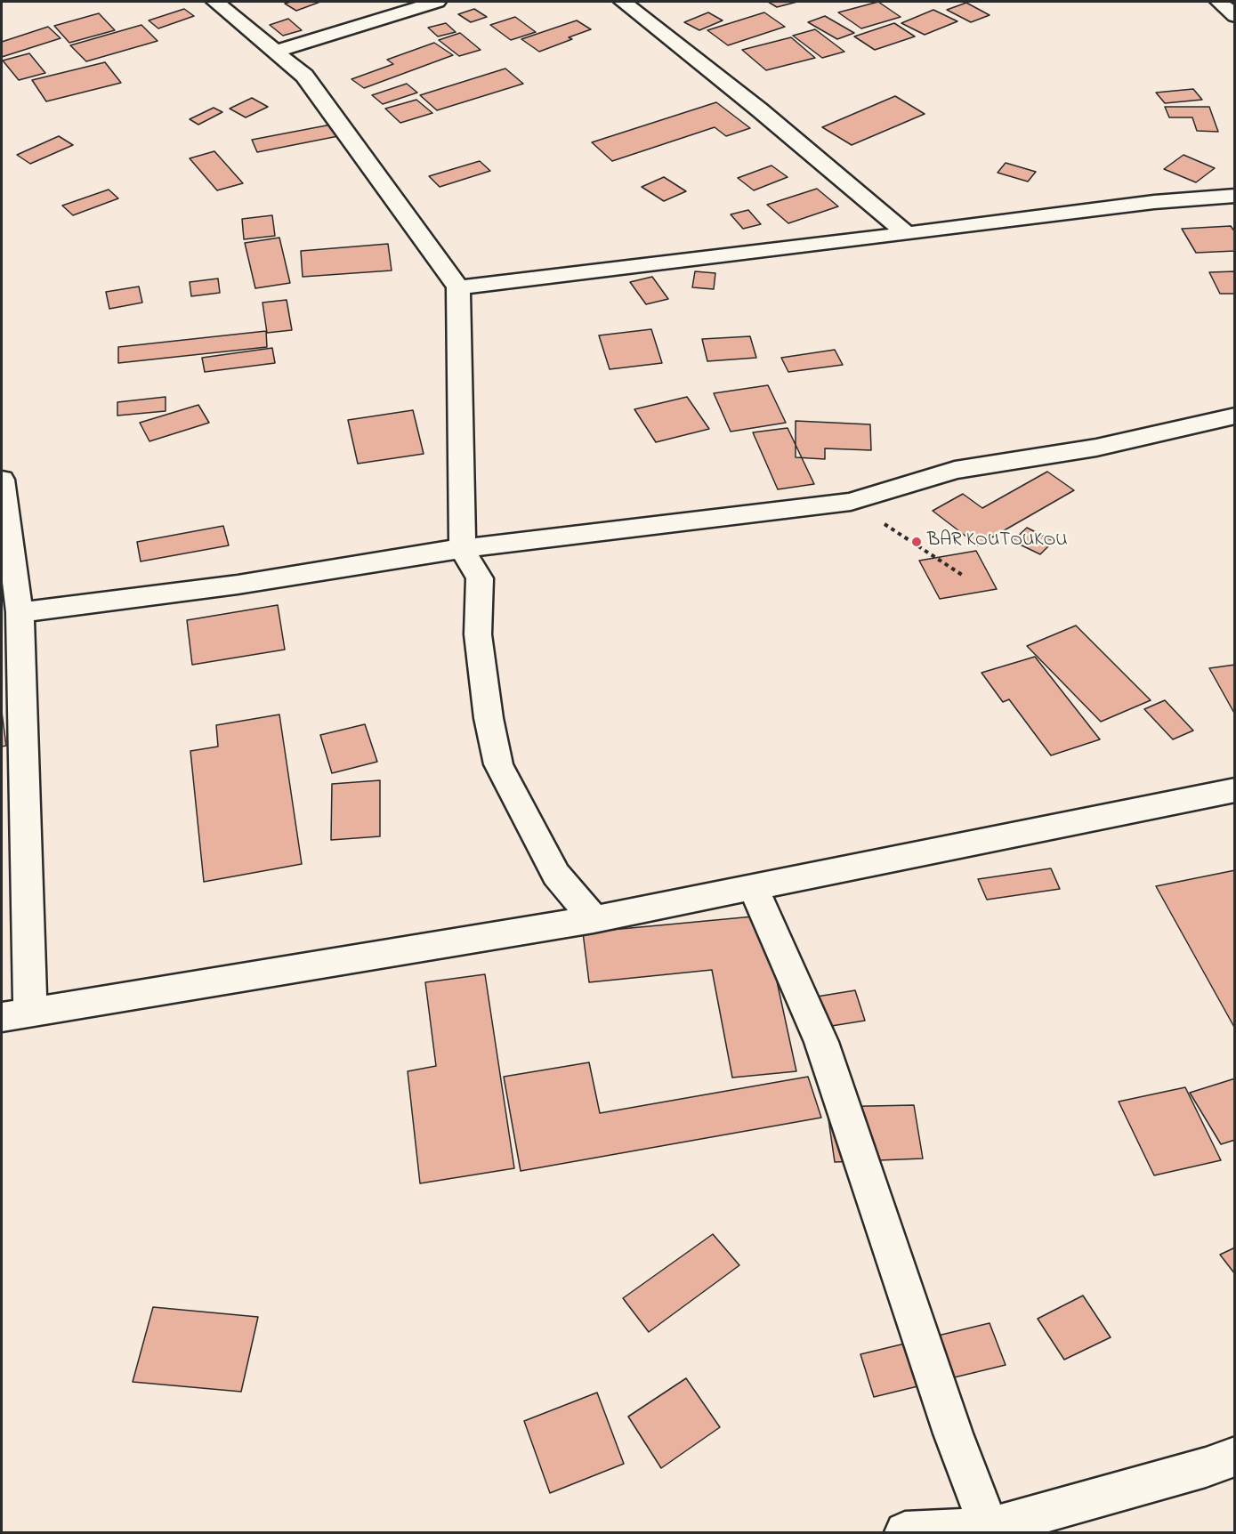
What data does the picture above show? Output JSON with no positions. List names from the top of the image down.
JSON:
{
  "places": ["BAR KOUTOUKOU"]
}
